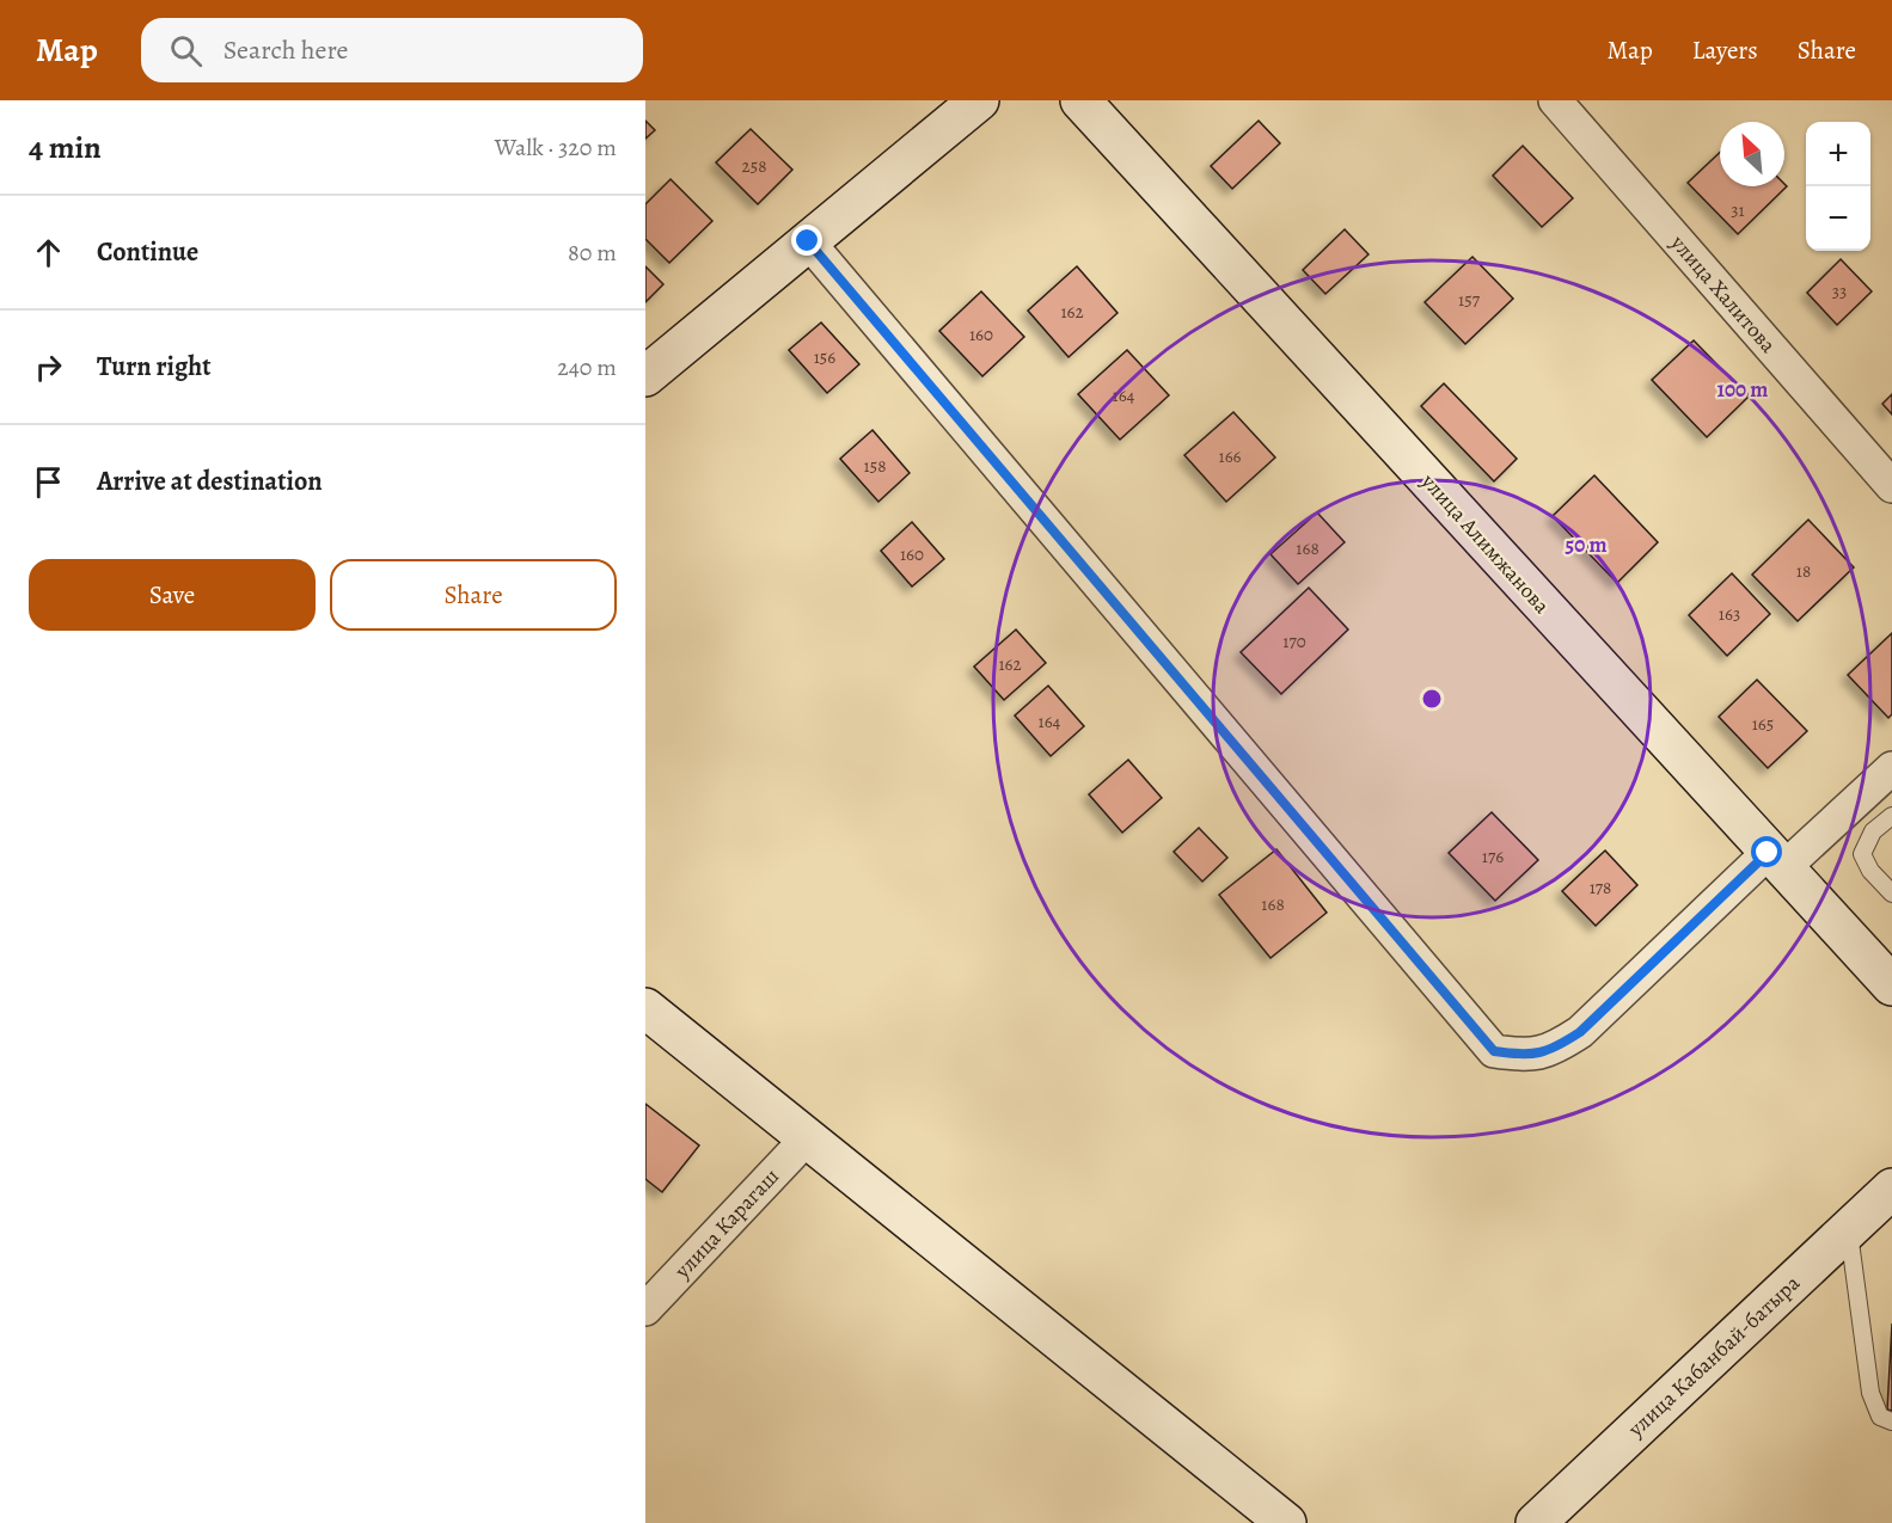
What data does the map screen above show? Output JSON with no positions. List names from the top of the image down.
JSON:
{
  "streets": {
    "street": [
      "улица Халитова",
      "улица Алимжанова",
      "улица Карагаш",
      "улица Кабанбай-батыра"
    ]
  },
  "house_numbers": [
    "258",
    "31",
    "33",
    "157",
    "162",
    "160",
    "156",
    "164",
    "166",
    "158",
    "168",
    "160",
    "18",
    "163",
    "170",
    "162",
    "164",
    "165",
    "176",
    "178",
    "168"
  ],
  "north": "top left",
  "page": {
    "header": "Map",
    "search": "Search here",
    "nav": ["Map", "Layers", "Share"],
    "heading": ["4 min", "Walk · 320 m"],
    "map_buttons": ["+", "−"],
    "list": [
      ["Continue", "80 m"],
      ["Turn right", "240 m"],
      "Arrive at destination"
    ],
    "buttons": ["Save", "Share"]
  },
  "rings": ["100 m", "50 m"]
}
